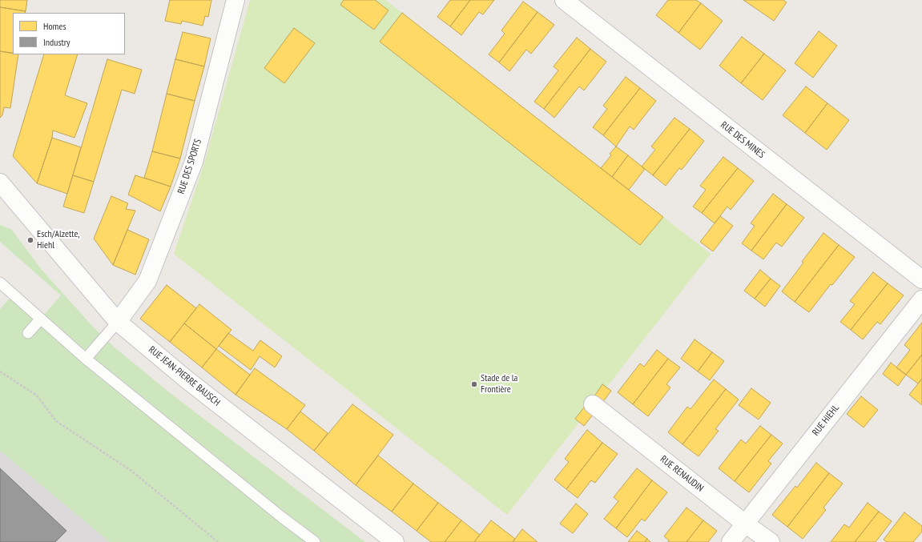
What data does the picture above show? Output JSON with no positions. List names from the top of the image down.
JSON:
{
  "streets": {
    "street": [
      "RUE DES MINES",
      "RUE DES SPORTS",
      "RUE JEAN-PIERRE BAUSCH",
      "RUE HIEHL",
      "RUE RENAUDIN"
    ]
  },
  "crossings": [
    ["RUE DES SPORTS", "RUE JEAN-PIERRE BAUSCH"],
    ["RUE HIEHL", "RUE RENAUDIN"]
  ],
  "places": ["Esch/Alzette, Hiehl", "Stade de la Frontière"],
  "legend": ["Homes", "Industry"]
}
